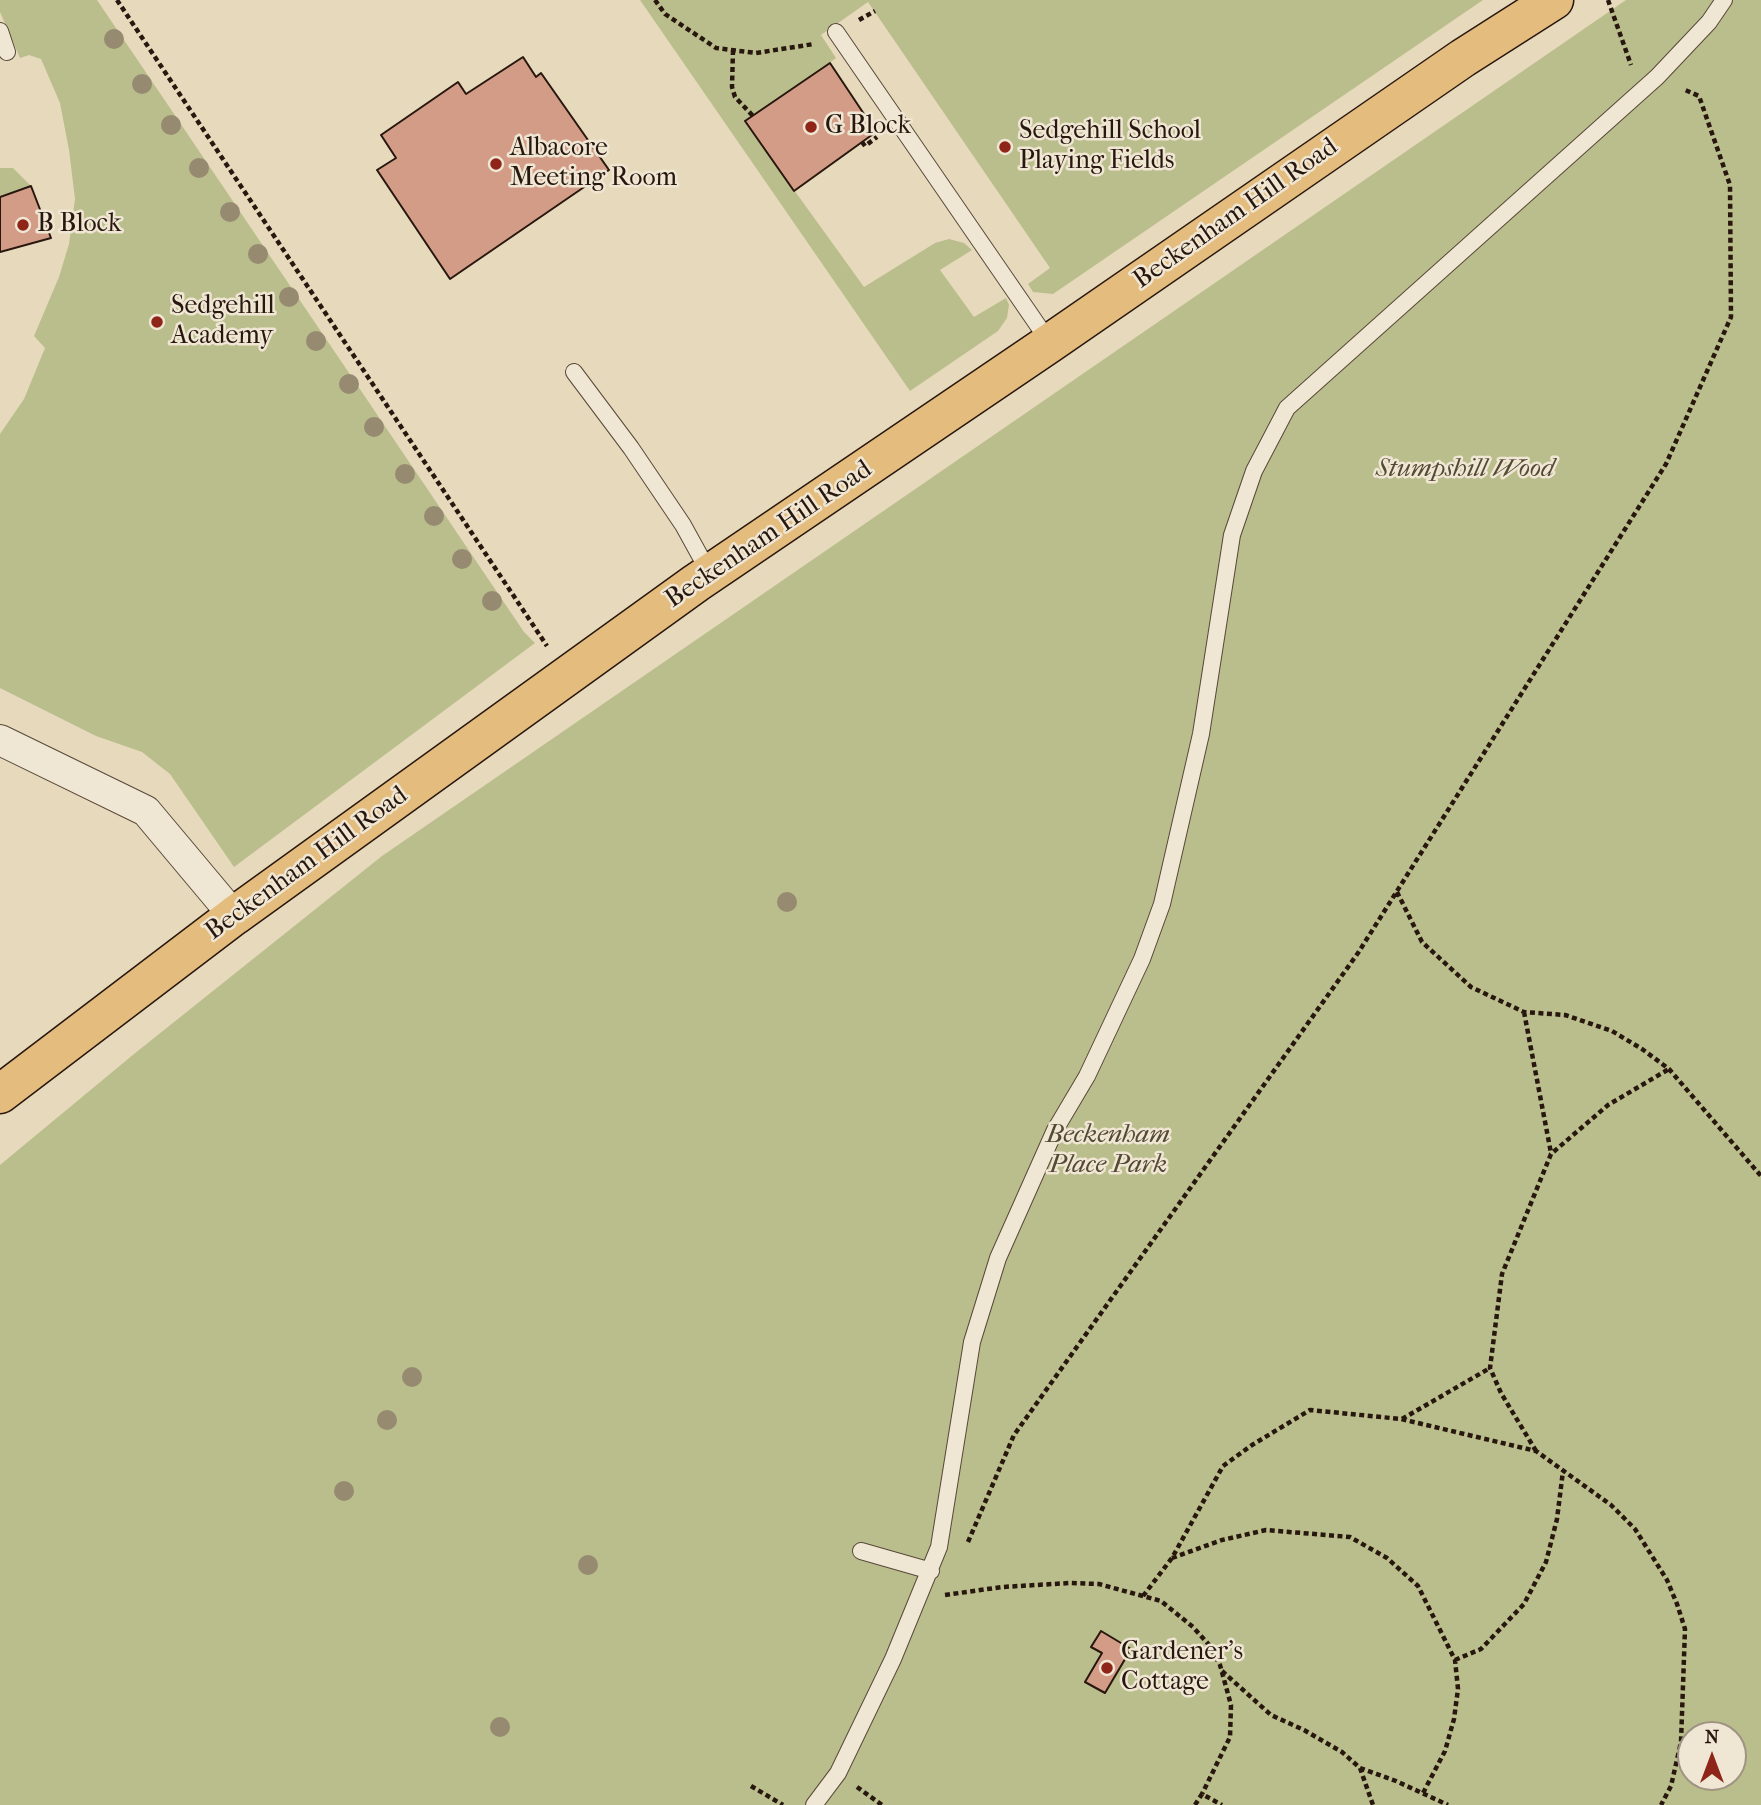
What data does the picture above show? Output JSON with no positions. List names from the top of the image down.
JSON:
{
  "streets": {
    "main road": ["Beckenham Hill Road"]
  },
  "parks": ["Stumpshill Wood", "Beckenham Place Park"],
  "places": [
    "G Block",
    "Sedgehill School Playing Fields",
    "Albacore Meeting Room",
    "B Block",
    "Sedgehill Academy",
    "Gardener's Cottage"
  ],
  "north": "top"
}
